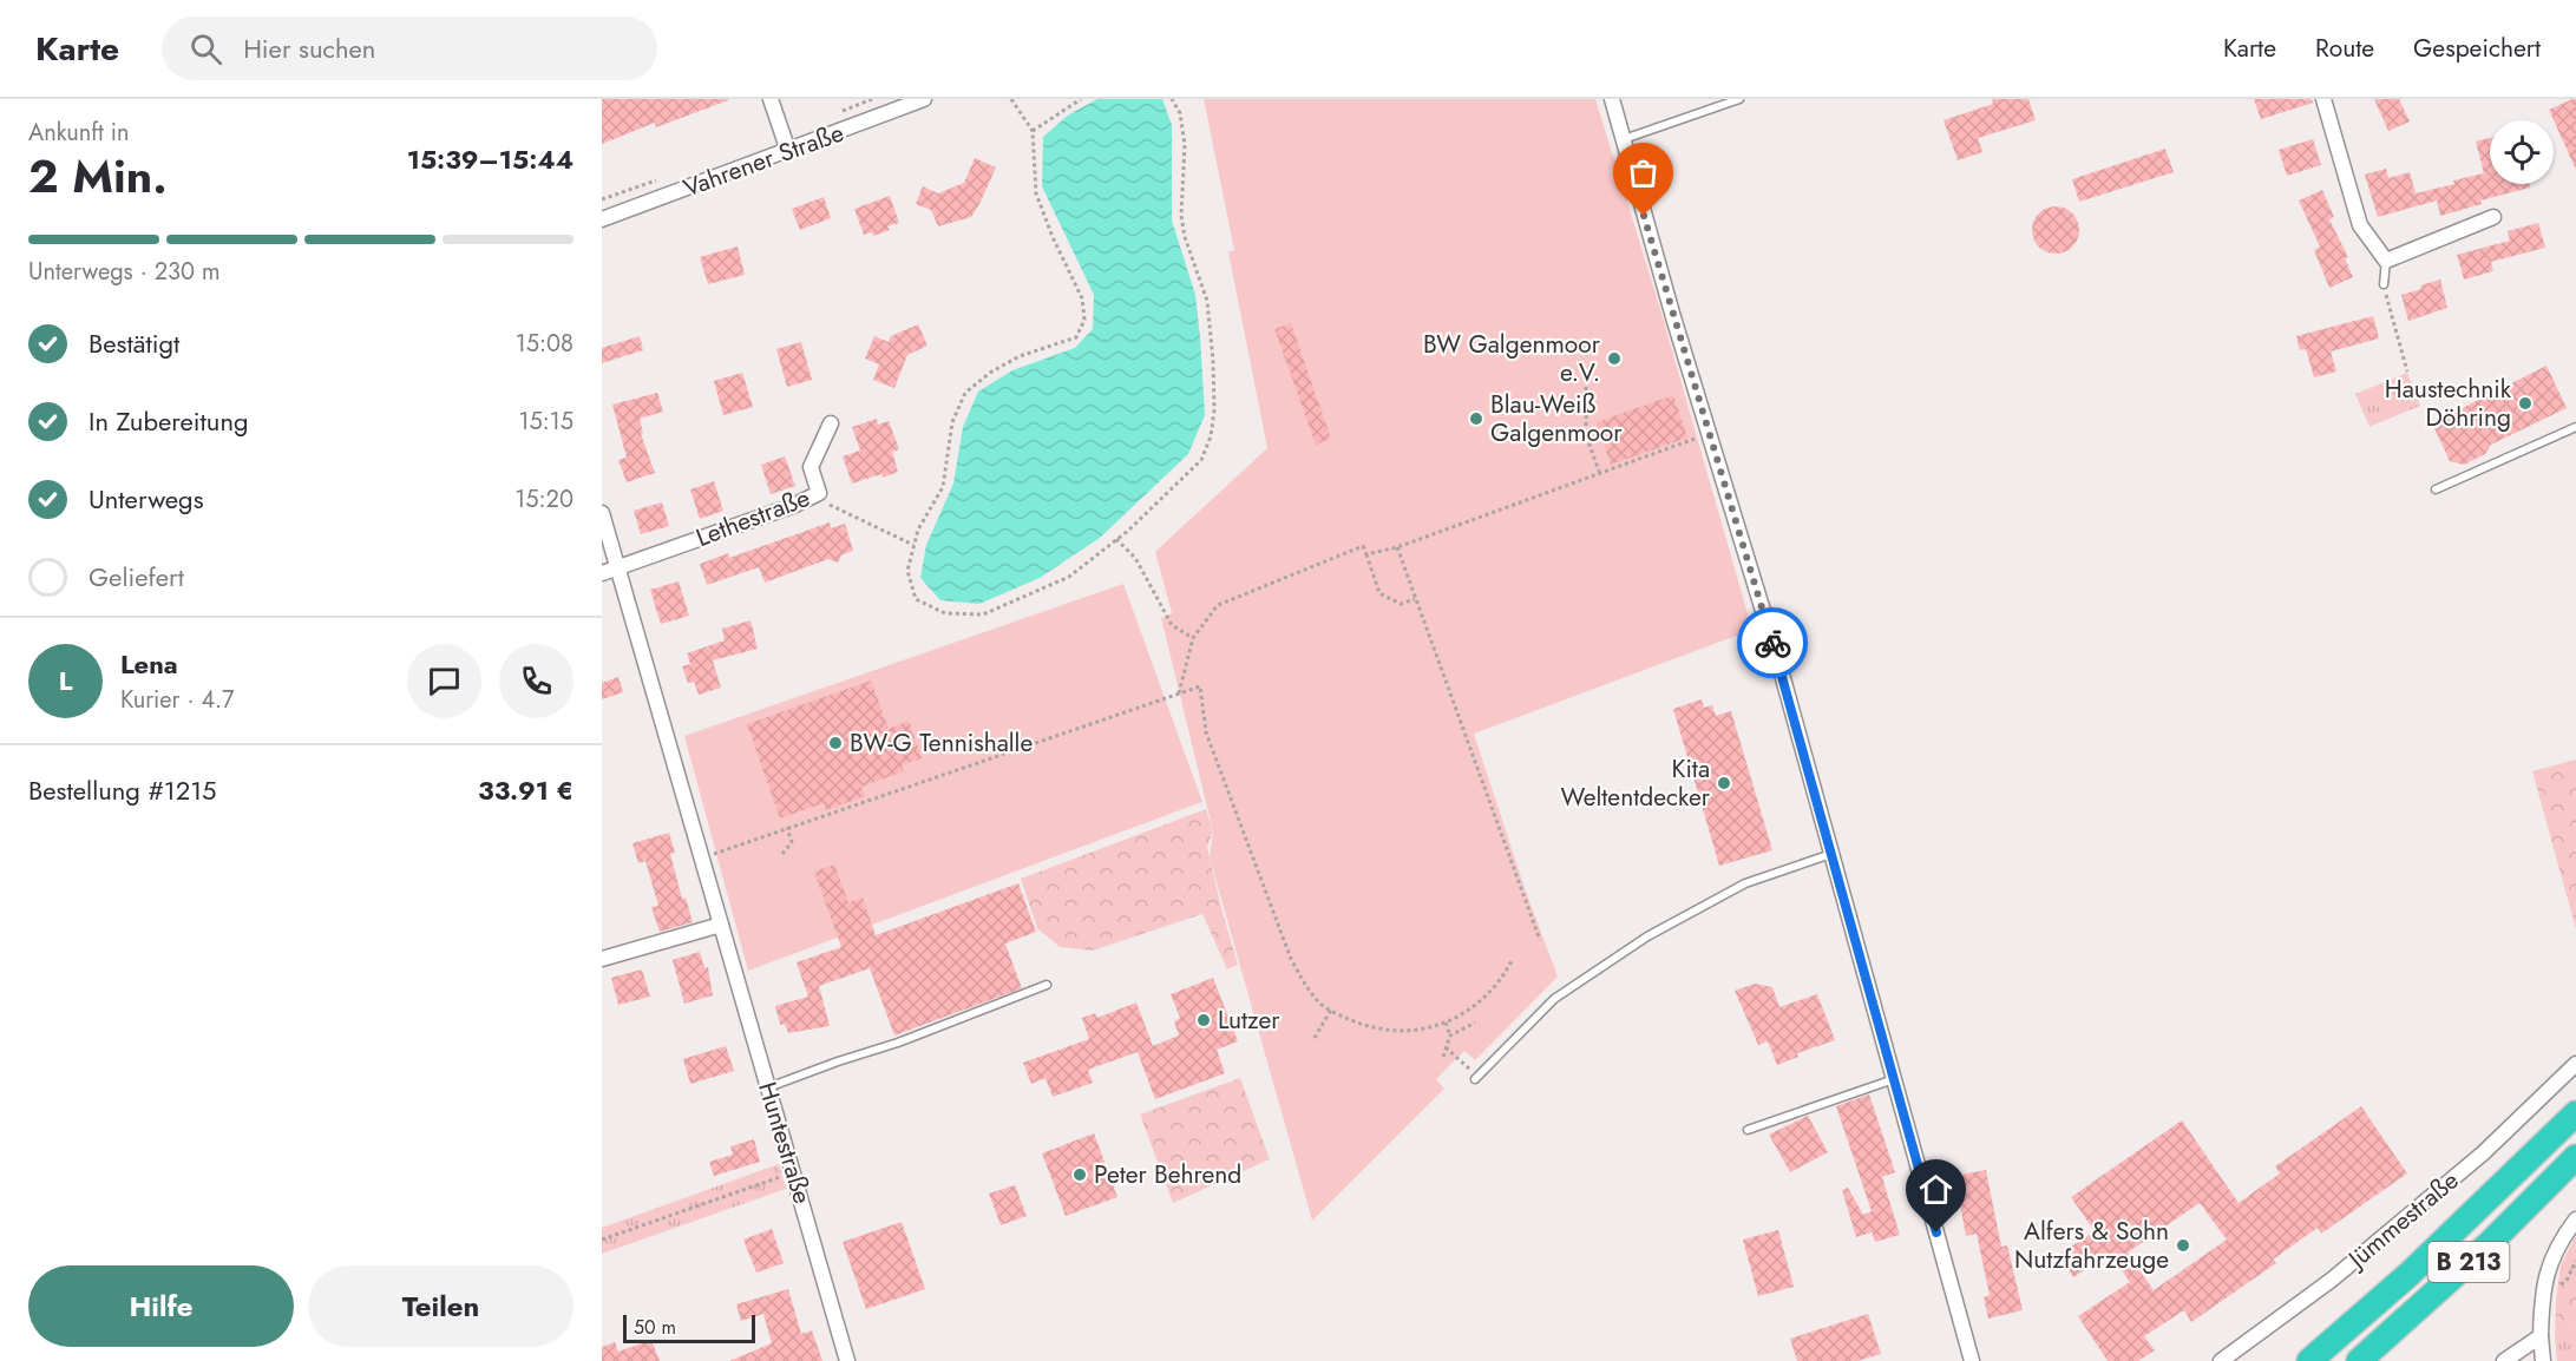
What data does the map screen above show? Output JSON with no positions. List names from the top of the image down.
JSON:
{
  "streets": {
    "highway": ["B 213"],
    "street": [
      "Vahrener Straße",
      "Lethestraße",
      "Huntestraße",
      "Jümmestraße"
    ]
  },
  "crossings": [
    ["Lethestraße", "Huntestraße"]
  ],
  "places": [
    "BW Galgenmoor e.V.",
    "Haustechnik Döhring",
    "Blau-Weiß Galgenmoor",
    "BW-G Tennishalle",
    "Kita Weltentdecker",
    "Lutzer",
    "Peter Behrend",
    "Alfers & Sohn Nutzfahrzeuge"
  ],
  "scale_bar": "50 m",
  "page": {
    "header": "Karte",
    "search": "Hier suchen",
    "nav": ["Karte", "Route", "Gespeichert"],
    "heading": ["2 Min.", "Ankunft in", "15:39–15:44"],
    "panel": [
      "Lena",
      "Kurier · 4.7",
      "Bestellung #1215",
      "33.91 €"
    ],
    "bar": "Unterwegs · 230 m",
    "list": [
      ["Bestätigt", "15:08"],
      ["In Zubereitung", "15:15"],
      ["Unterwegs", "15:20"],
      "Geliefert"
    ],
    "round": "L",
    "buttons": ["Hilfe", "Teilen"],
    "scale": "50 m"
  }
}
